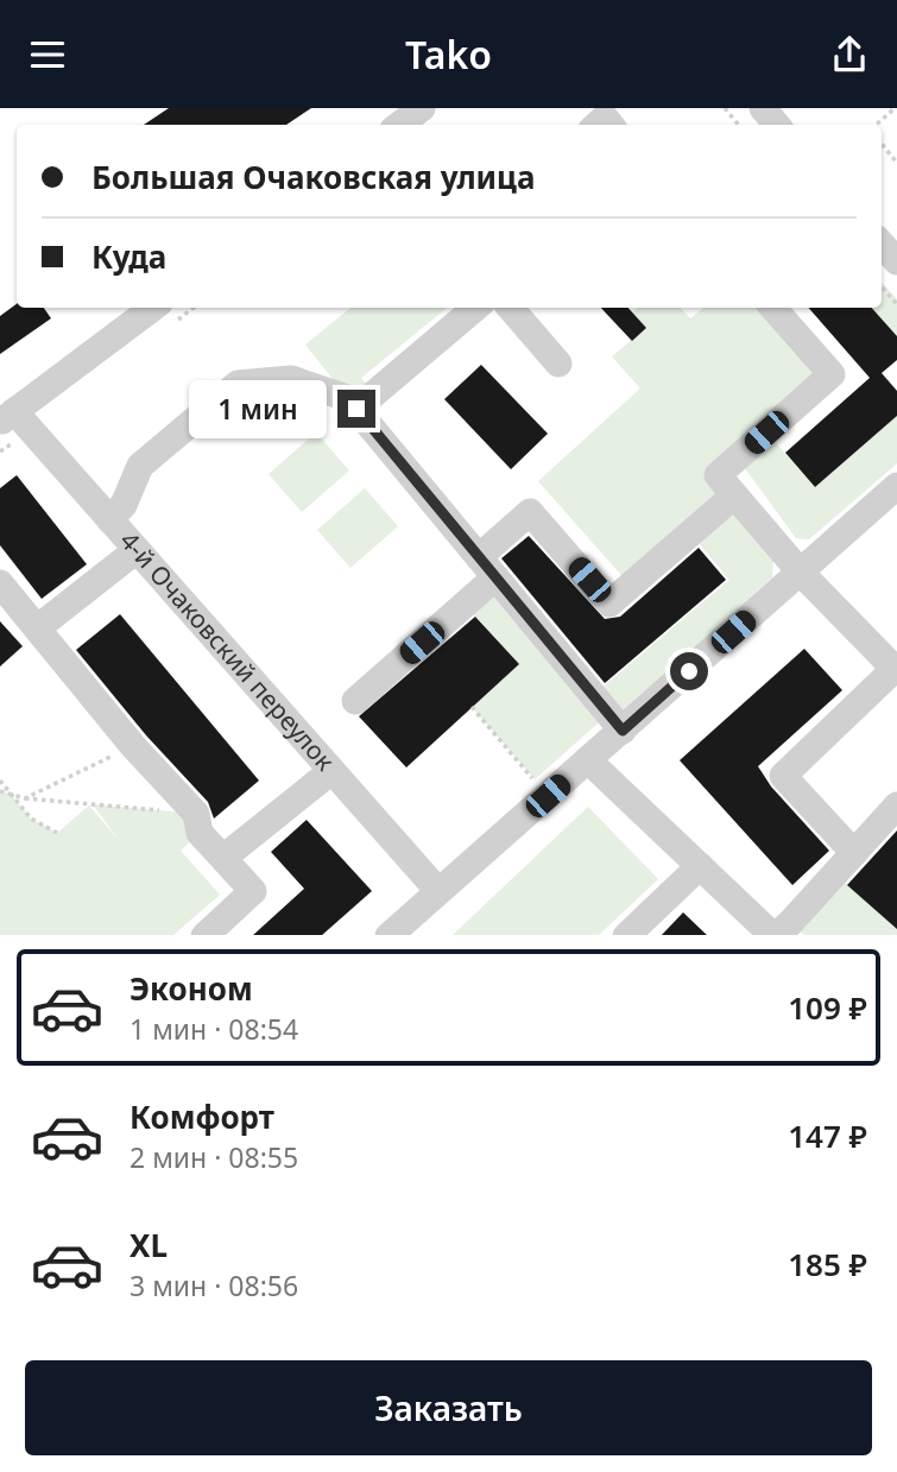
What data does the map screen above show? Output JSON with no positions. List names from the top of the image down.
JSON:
{
  "streets": {
    "street": ["4-й Очаковский переулок"]
  },
  "page": {
    "header": "Tako",
    "banner": ["Большая Очаковская улица", "Куда"],
    "bubble": "1 мин",
    "list": [
      {
        "name": "Эконом",
        "note": "1 мин · 08:54",
        "value": "109 ₽"
      },
      {
        "name": "Комфорт",
        "note": "2 мин · 08:55",
        "value": "147 ₽"
      },
      {
        "name": "XL",
        "note": "3 мин · 08:56",
        "value": "185 ₽"
      }
    ],
    "buttons": "Заказать"
  }
}
